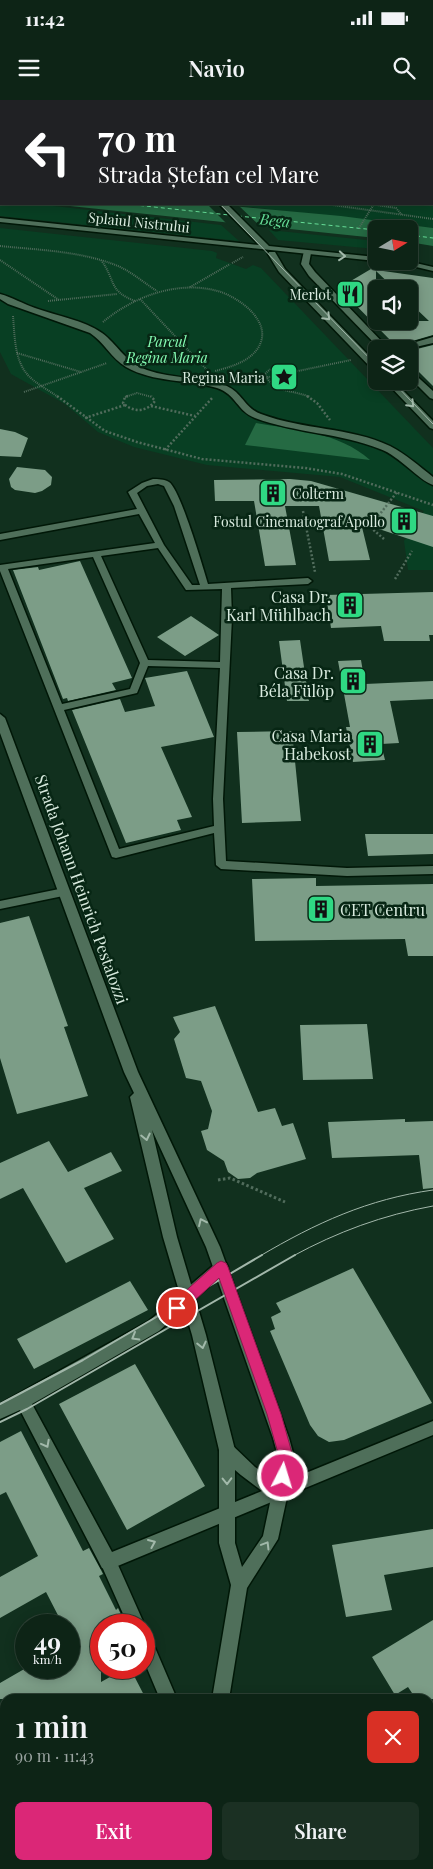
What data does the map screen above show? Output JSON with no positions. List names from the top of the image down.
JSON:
{
  "streets": {
    "street": ["Splaiul Nistrului", "Strada Johann Heinrich Pestalozzi"]
  },
  "water": ["Bega"],
  "parks": ["Parcul Regina Maria"],
  "places": {
    "restaurant": ["Merlot"],
    "place": ["Regina Maria"],
    "building": [
      "Colterm",
      "Fostul Cinematograf Apollo",
      "Casa Dr. Karl Mühlbach",
      "Casa Dr. Béla Fülöp",
      "Casa Maria Habekost",
      "CET Centru"
    ]
  },
  "north": "right",
  "page": {
    "status": "11:42",
    "header": "Navio",
    "turn": ["70 m", "Strada Ștefan cel Mare"],
    "speed": "49 km/h",
    "limit": "50",
    "heading": ["1 min", "90 m · 11:43"],
    "buttons": ["Exit", "Share"]
  }
}
